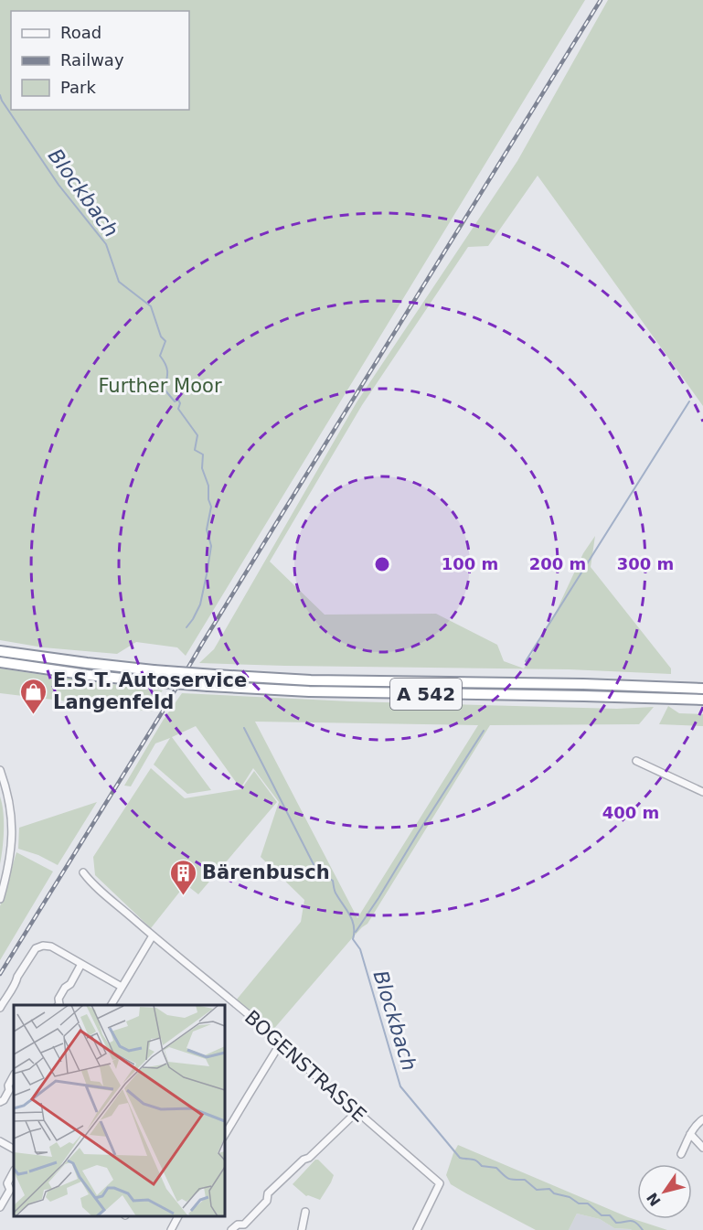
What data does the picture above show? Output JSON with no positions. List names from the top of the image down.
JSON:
{
  "streets": {
    "highway": ["A 542"],
    "street": ["BOGENSTRASSE"]
  },
  "water": ["Blockbach"],
  "parks": ["Further Moor"],
  "places": {
    "shop": ["E.S.T. Autoservice Langenfeld"],
    "building": ["Bärenbusch"]
  },
  "legend": ["Road", "Railway", "Park"],
  "north": "bottom left",
  "rings": [
    "100 m",
    "200 m",
    "300 m",
    "400 m"
  ]
}
